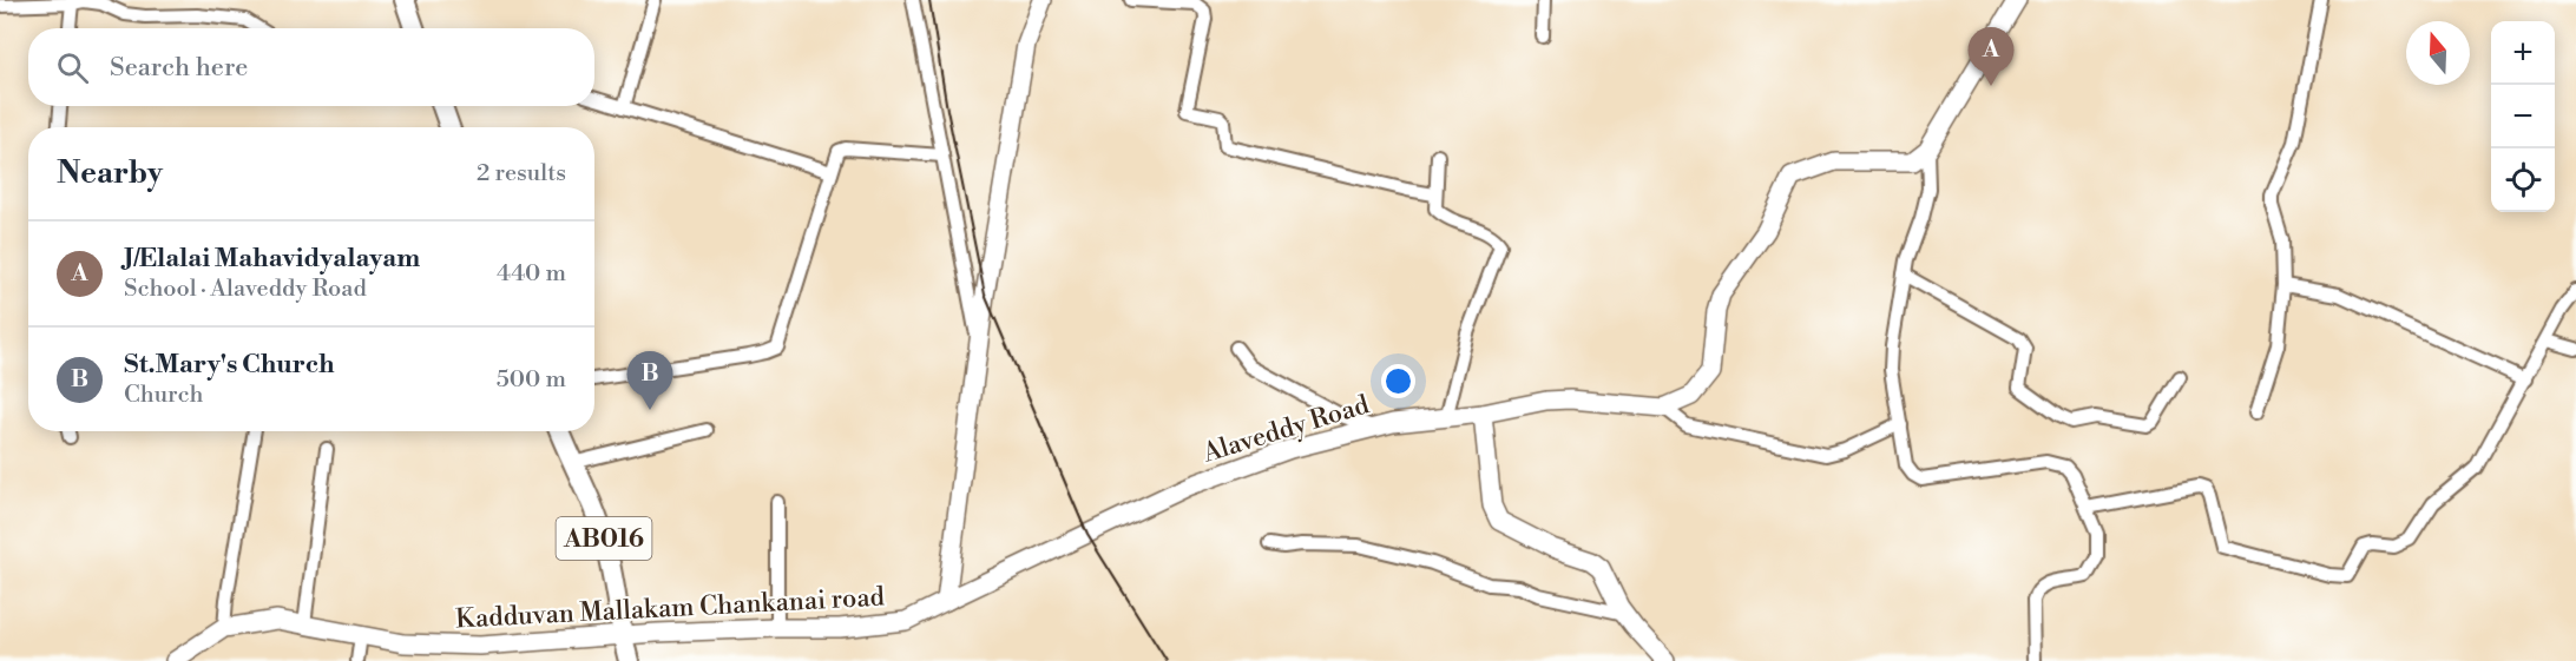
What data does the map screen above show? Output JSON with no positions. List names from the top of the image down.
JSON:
{
  "streets": {
    "main road": ["AB016"],
    "street": ["Alaveddy Road", "Kadduvan Mallakam Chankanai road"]
  },
  "crossings": [
    ["Alaveddy Road", "Kadduvan Mallakam Chankanai road"],
    ["AB016", "Kadduvan Mallakam Chankanai road"]
  ],
  "north": "top",
  "page": {
    "map_buttons": ["+", "−"],
    "pins": ["A", "B"],
    "search": "Search here",
    "heading": ["Nearby", "2 results"],
    "list": [
      {
        "mark": "A",
        "name": "J/Elalai Mahavidyalayam",
        "note": "School · Alaveddy Road",
        "value": "440 m"
      },
      {
        "mark": "B",
        "name": "St.Mary's Church",
        "note": "Church",
        "value": "500 m"
      }
    ]
  }
}
